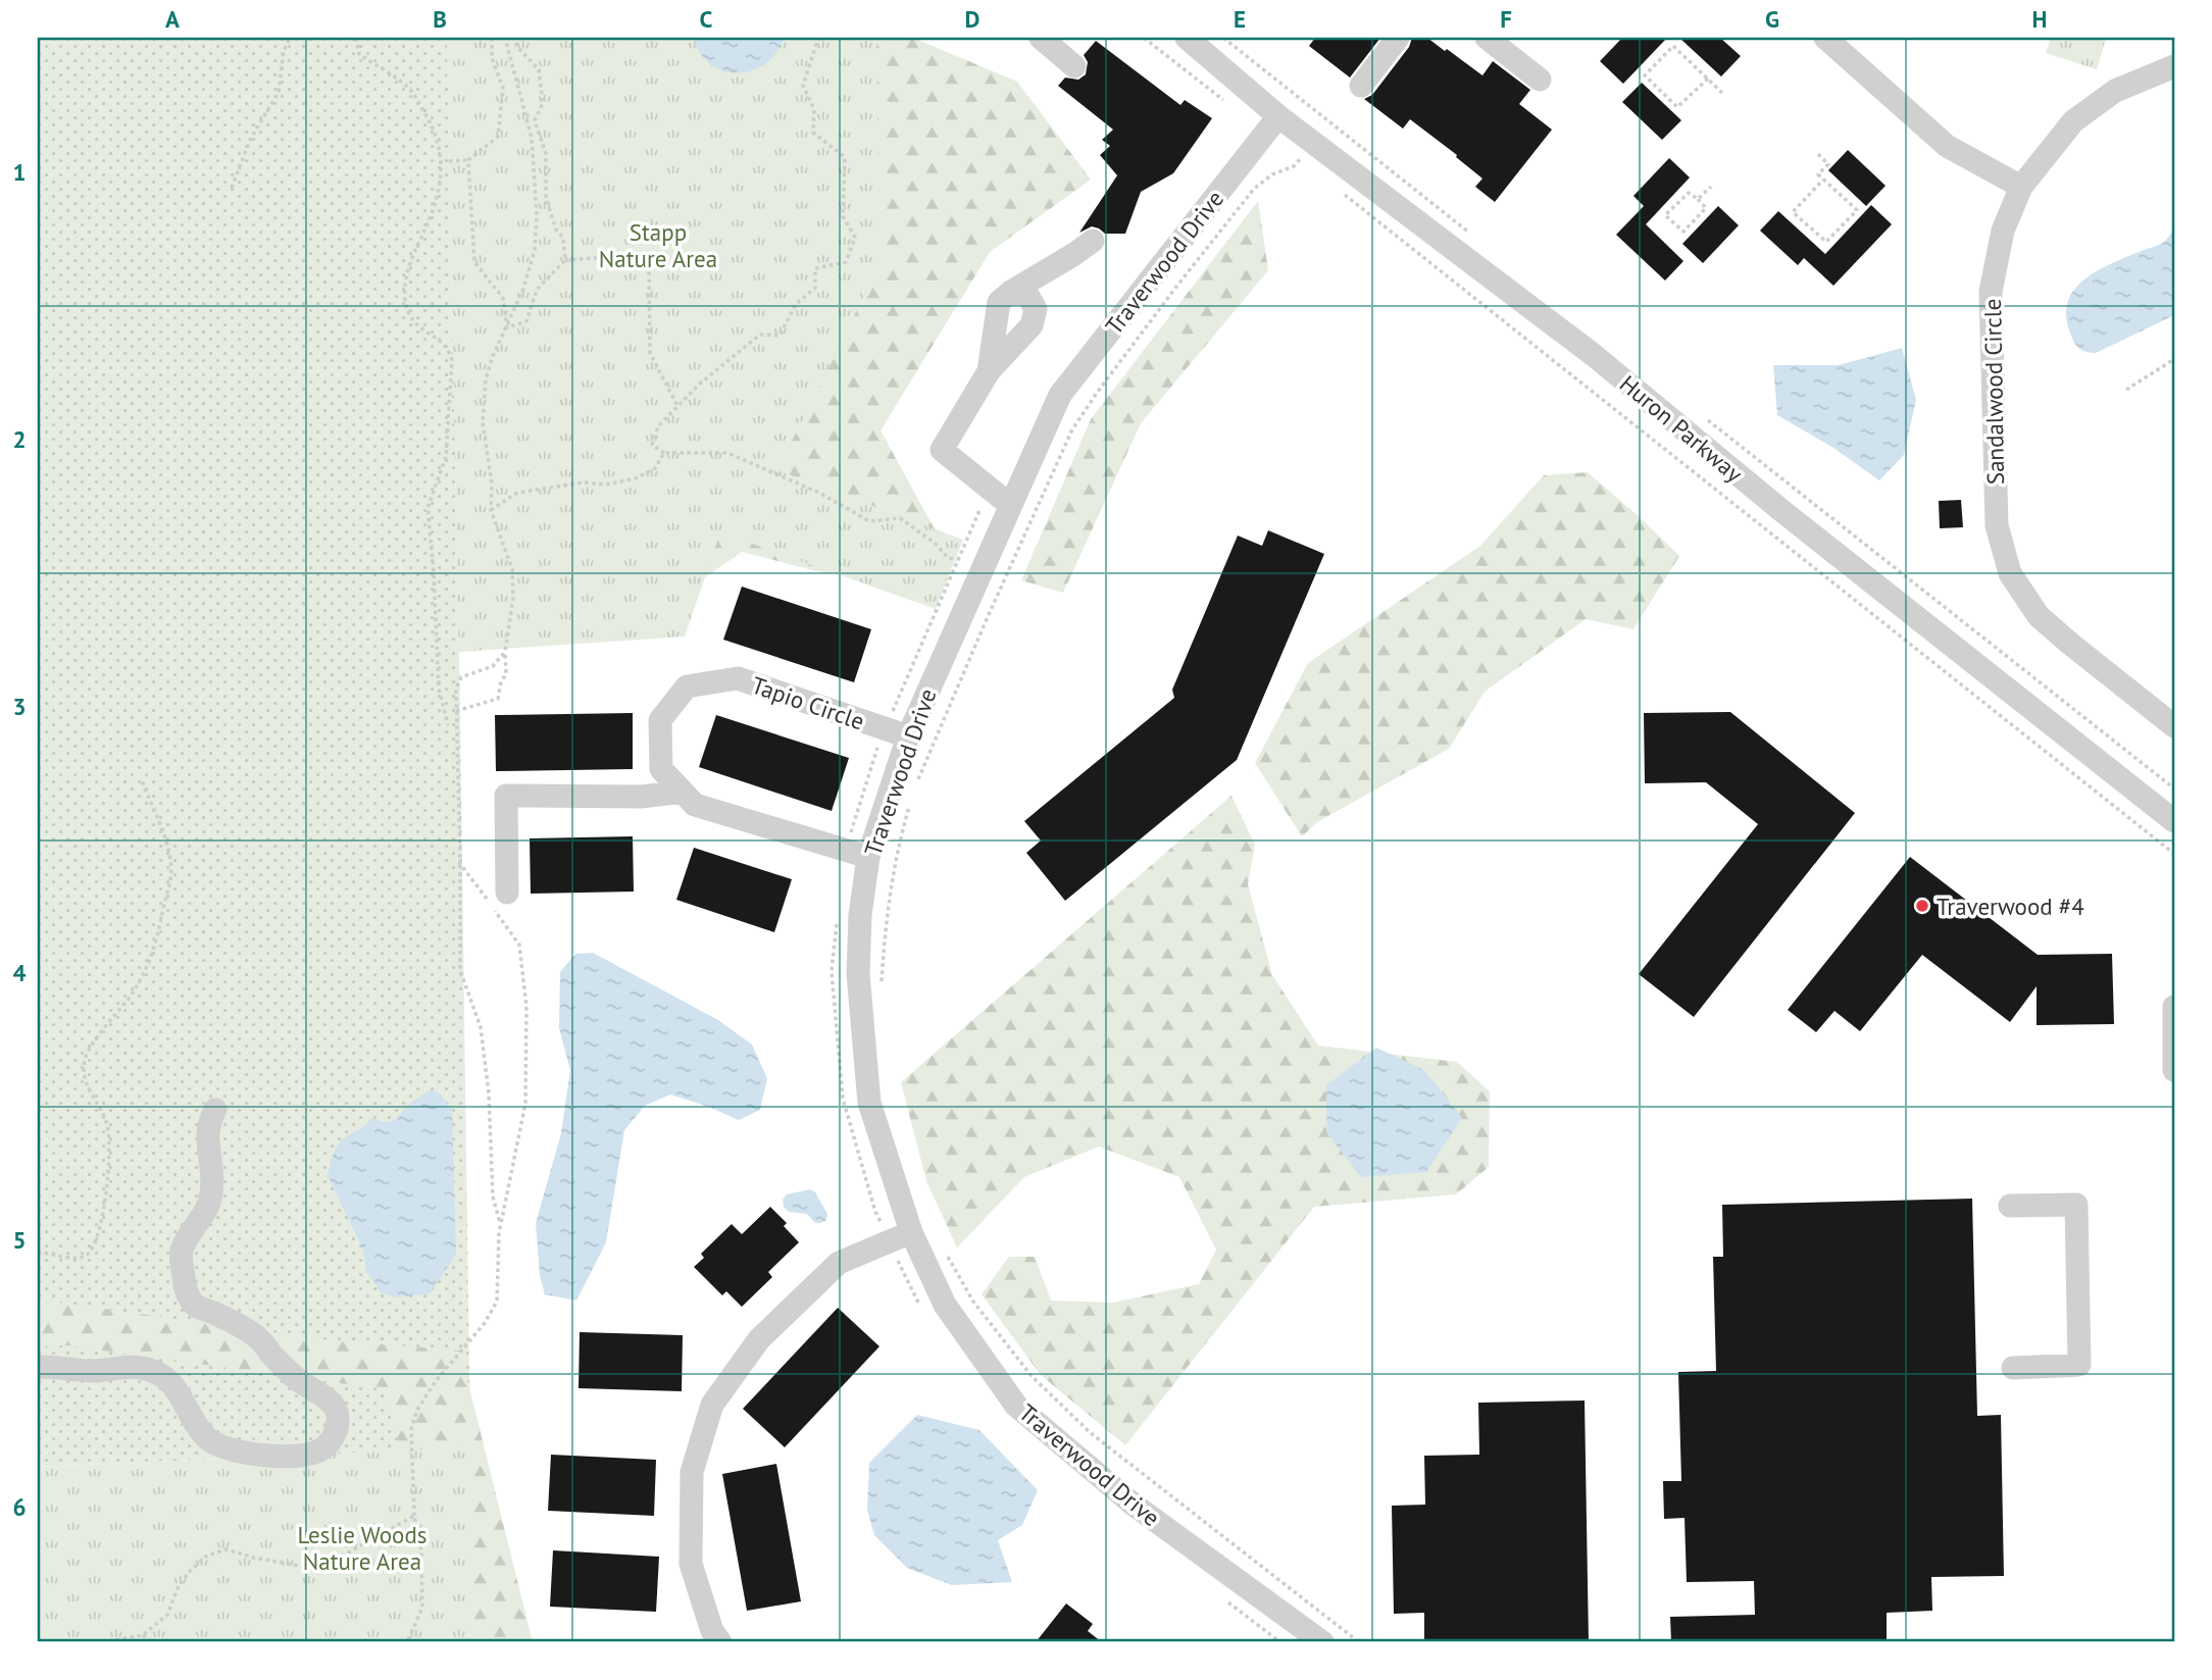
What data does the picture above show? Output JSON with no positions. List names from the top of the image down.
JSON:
{
  "streets": {
    "street": [
      "Traverwood Drive",
      "Sandalwood Circle",
      "Huron Parkway",
      "Tapio Circle"
    ]
  },
  "crossings": [
    ["Traverwood Drive", "Huron Parkway"],
    ["Traverwood Drive", "Tapio Circle"]
  ],
  "parks": ["Stapp Nature Area", "Leslie Woods Nature Area"],
  "places": ["Traverwood #4"],
  "grid": {
    "columns": [
      "A",
      "B",
      "C",
      "D",
      "E",
      "F",
      "G",
      "H"
    ],
    "rows": [
      "1",
      "2",
      "3",
      "4",
      "5",
      "6"
    ]
  }
}
